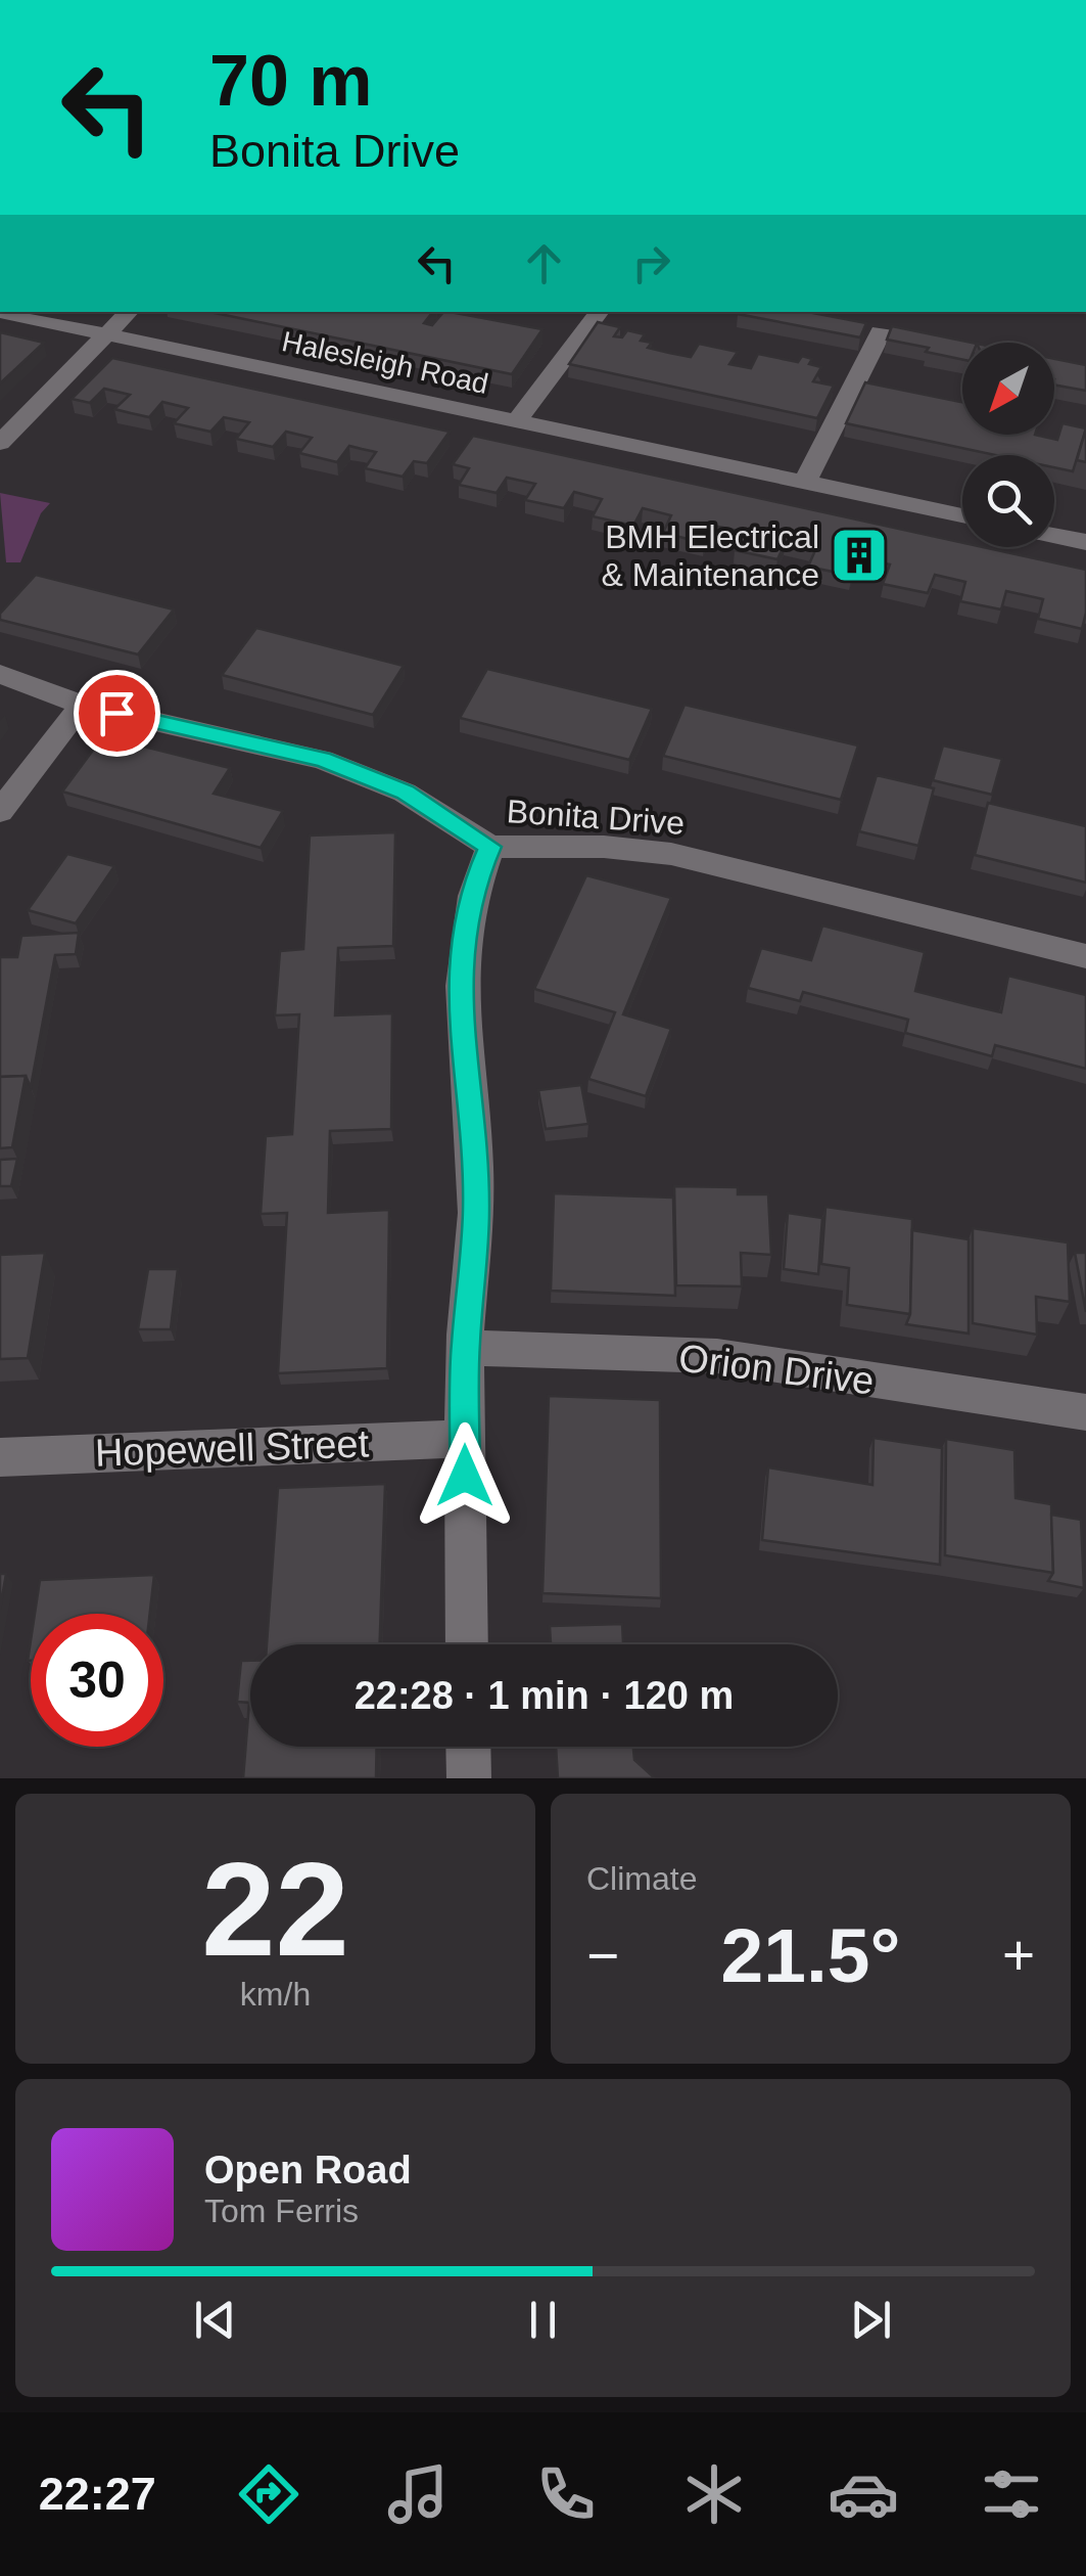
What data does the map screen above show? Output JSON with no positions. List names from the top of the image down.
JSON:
{
  "streets": {
    "street": [
      "Halesleigh Road",
      "Bonita Drive",
      "Orion Drive",
      "Hopewell Street"
    ]
  },
  "places": {
    "building": ["BMH Electrical & Maintenance"]
  },
  "north": "bottom left",
  "page": {
    "turn": ["70 m", "Bonita Drive"],
    "limit": "30",
    "trip": "22:28 · 1 min · 120 m",
    "tile": [
      ["22", "km/h"],
      "Climate"
    ],
    "heat": ["−", "21.5°", "+"],
    "song": ["Open Road", "Tom Ferris"],
    "tabs": "22:27"
  }
}
